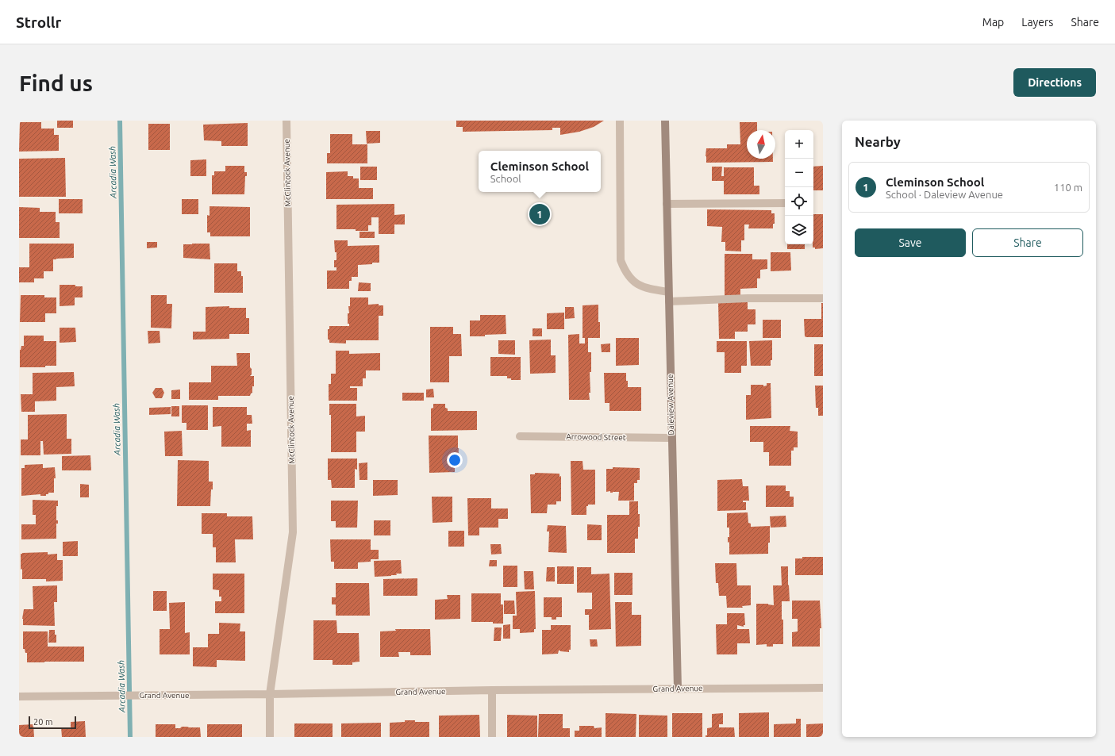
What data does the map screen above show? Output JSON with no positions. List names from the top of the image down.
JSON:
{
  "streets": {
    "street": [
      "McClintock Avenue",
      "Daleview Avenue",
      "Arrowood Street",
      "Grand Avenue"
    ]
  },
  "crossings": [
    ["McClintock Avenue", "Grand Avenue"],
    ["Daleview Avenue", "Arrowood Street"],
    ["Daleview Avenue", "Grand Avenue"]
  ],
  "water": ["Arcadia Wash"],
  "scale_bar": "20 m",
  "north": "top",
  "page": {
    "header": "Strollr",
    "nav": ["Map", "Layers", "Share"],
    "buttons": [
      "Directions",
      ["Save", "Share"]
    ],
    "title": "Find us",
    "heading": "Nearby",
    "map_buttons": ["+", "−"],
    "popup": ["Cleminson School", "School"],
    "list": [
      {
        "mark": "1",
        "name": "Cleminson School",
        "note": "School · Daleview Avenue",
        "value": "110 m"
      }
    ],
    "pins": "1",
    "scale": "20 m"
  }
}
